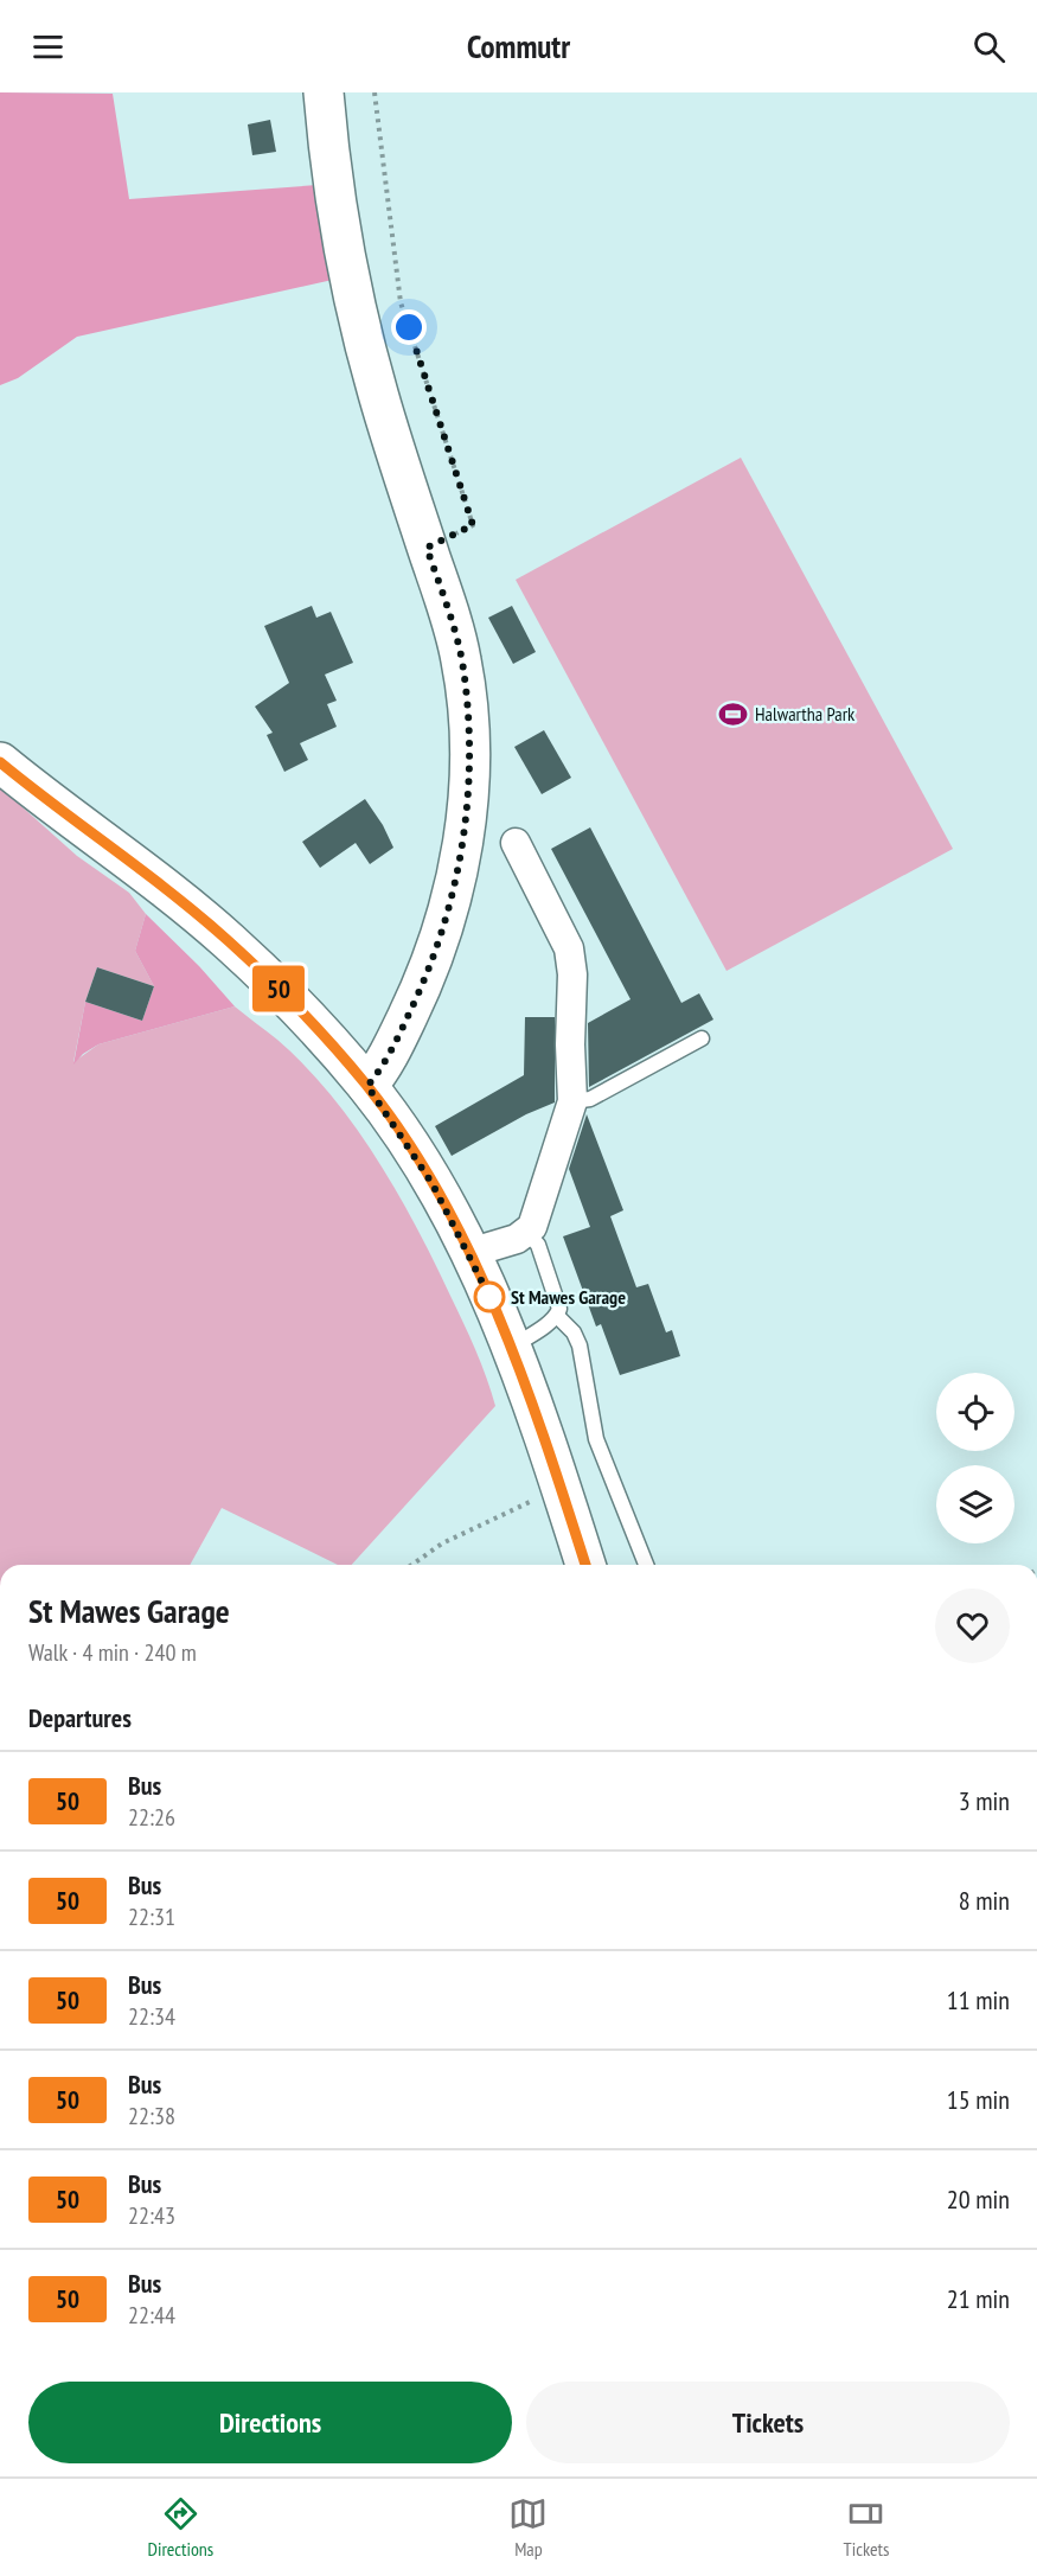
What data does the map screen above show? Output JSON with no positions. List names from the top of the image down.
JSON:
{
  "places": {
    "sports": ["Halwartha Park"],
    "other": ["St Mawes Garage"]
  },
  "lines": ["bus line 50"],
  "page": {
    "header": "Commutr",
    "on_map": "50",
    "heading": [
      ["St Mawes Garage", "Walk · 4 min · 240 m"],
      "Departures"
    ],
    "list": [
      {
        "mark": "50",
        "name": "Bus",
        "note": "22:26",
        "value": "3 min"
      },
      {
        "mark": "50",
        "name": "Bus",
        "note": "22:31",
        "value": "8 min"
      },
      {
        "mark": "50",
        "name": "Bus",
        "note": "22:34",
        "value": "11 min"
      },
      {
        "mark": "50",
        "name": "Bus",
        "note": "22:38",
        "value": "15 min"
      },
      {
        "mark": "50",
        "name": "Bus",
        "note": "22:43",
        "value": "20 min"
      },
      {
        "mark": "50",
        "name": "Bus",
        "note": "22:44",
        "value": "21 min"
      }
    ],
    "buttons": ["Directions", "Tickets"],
    "tabs": ["Directions", "Map", "Tickets"]
  }
}
